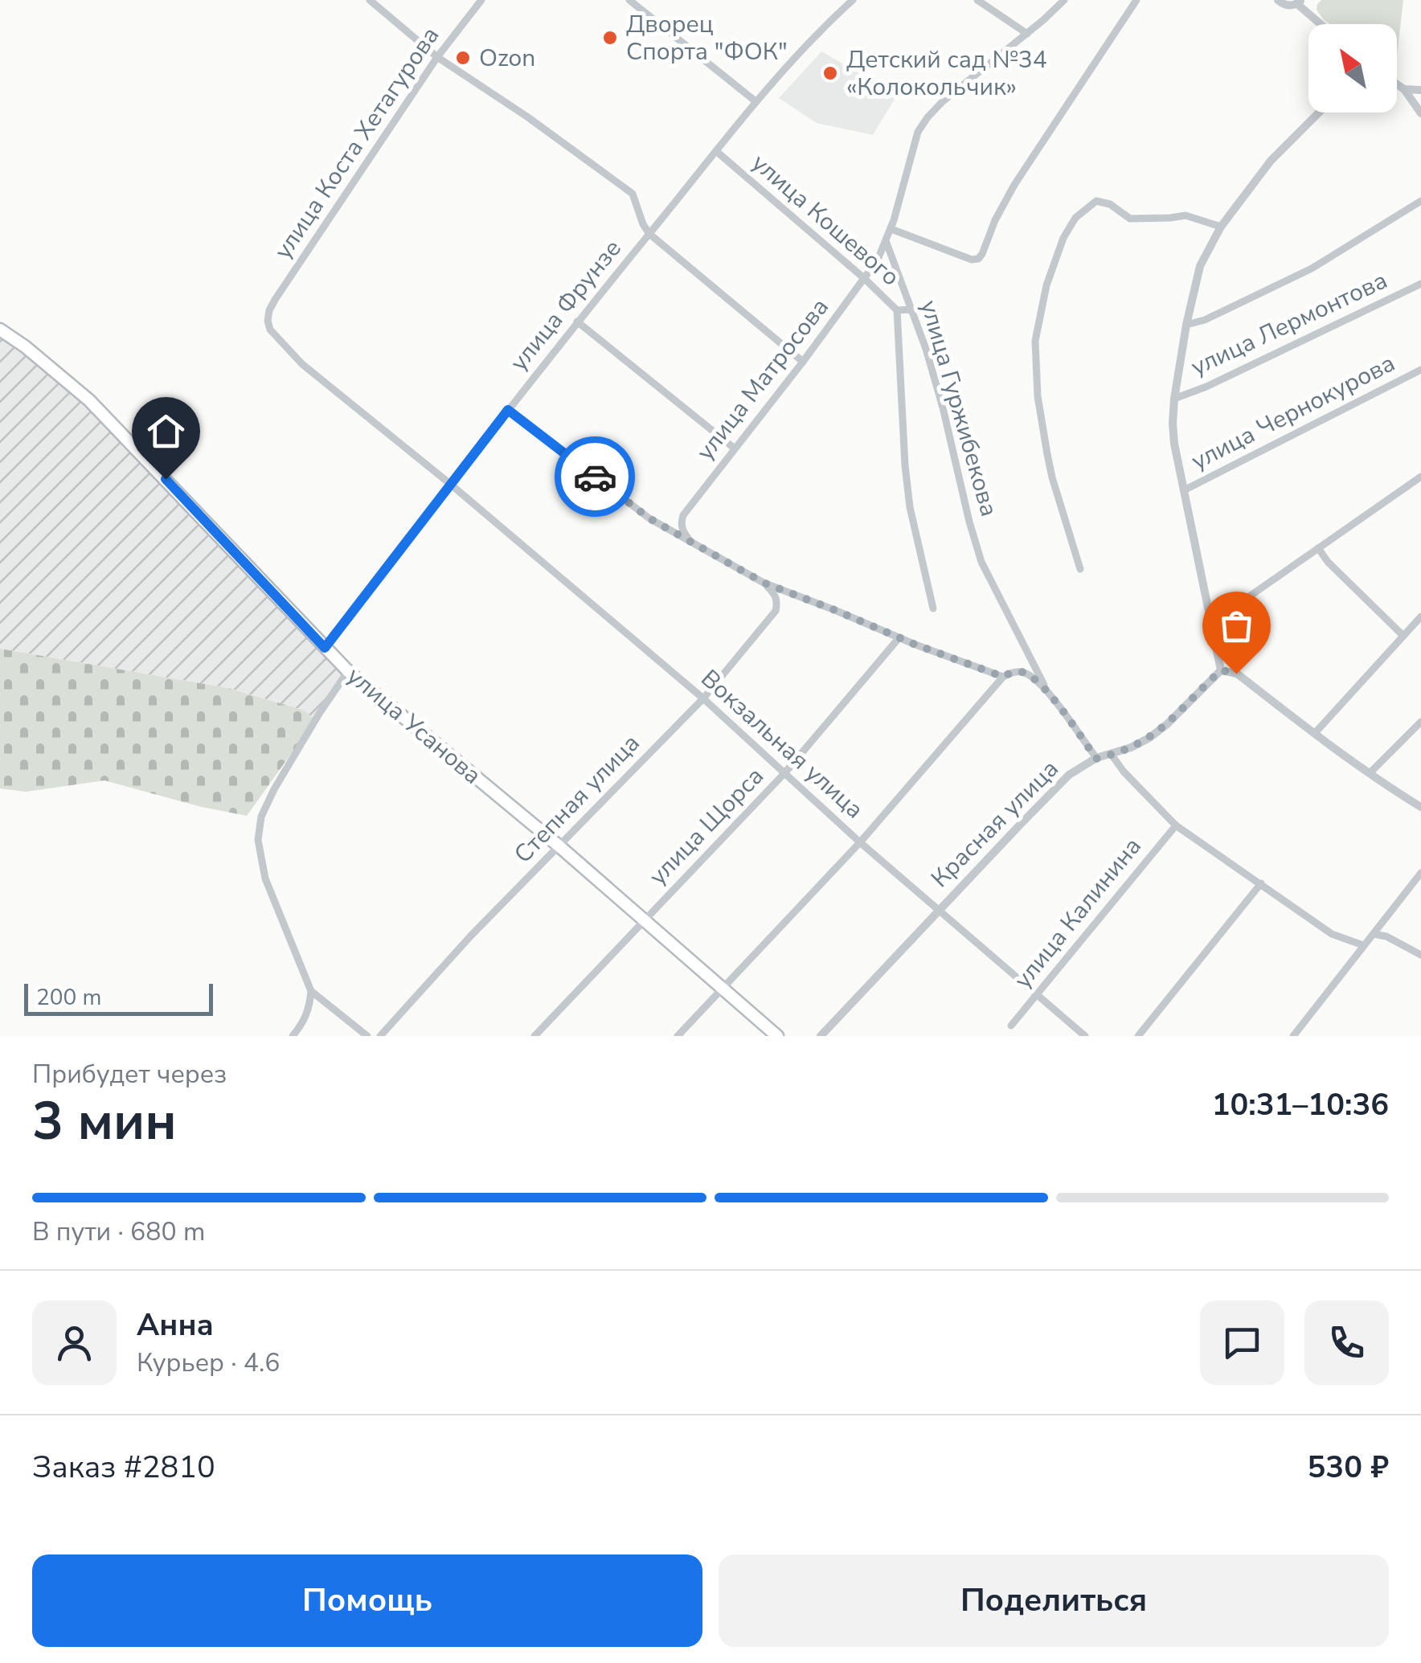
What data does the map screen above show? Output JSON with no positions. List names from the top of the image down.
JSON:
{
  "streets": {
    "main road": ["улица Усанова"],
    "street": [
      "улица Коста Хетагурова",
      "улица Кошевого",
      "улица Фрунзе",
      "улица Лермонтова",
      "улица Матросова",
      "улица Гуржибекова",
      "улица Чернокурова",
      "Вокзальная улица",
      "Степная улица",
      "Красная улица",
      "улица Щорса",
      "улица Калинина"
    ]
  },
  "crossings": [
    ["улица Коста Хетагурова", "Вокзальная улица"],
    ["улица Кошевого", "улица Фрунзе"],
    ["улица Кошевого", "улица Матросова"],
    ["улица Кошевого", "улица Гуржибекова"],
    ["улица Фрунзе", "улица Усанова"],
    ["улица Фрунзе", "Вокзальная улица"],
    ["улица Матросова", "улица Гуржибекова"],
    ["улица Гуржибекова", "Красная улица"],
    ["улица Усанова", "Степная улица"],
    ["улица Усанова", "улица Щорса"],
    ["Вокзальная улица", "Степная улица"],
    ["Вокзальная улица", "Красная улица"],
    ["Вокзальная улица", "улица Щорса"],
    ["Вокзальная улица", "улица Калинина"]
  ],
  "places": ["Дворец Спорта \"ФОК\"", "Ozon", "Детский сад №34 «Колокольчик»"],
  "scale_bar": "200 m",
  "north": "top left",
  "page": {
    "scale": "200 m",
    "heading": ["3 мин", "Прибудет через", "10:31–10:36"],
    "panel": [
      "Анна",
      "Курьер · 4.6",
      "Заказ #2810",
      "530 ₽"
    ],
    "bar": "В пути · 680 m",
    "buttons": ["Помощь", "Поделиться"]
  }
}
